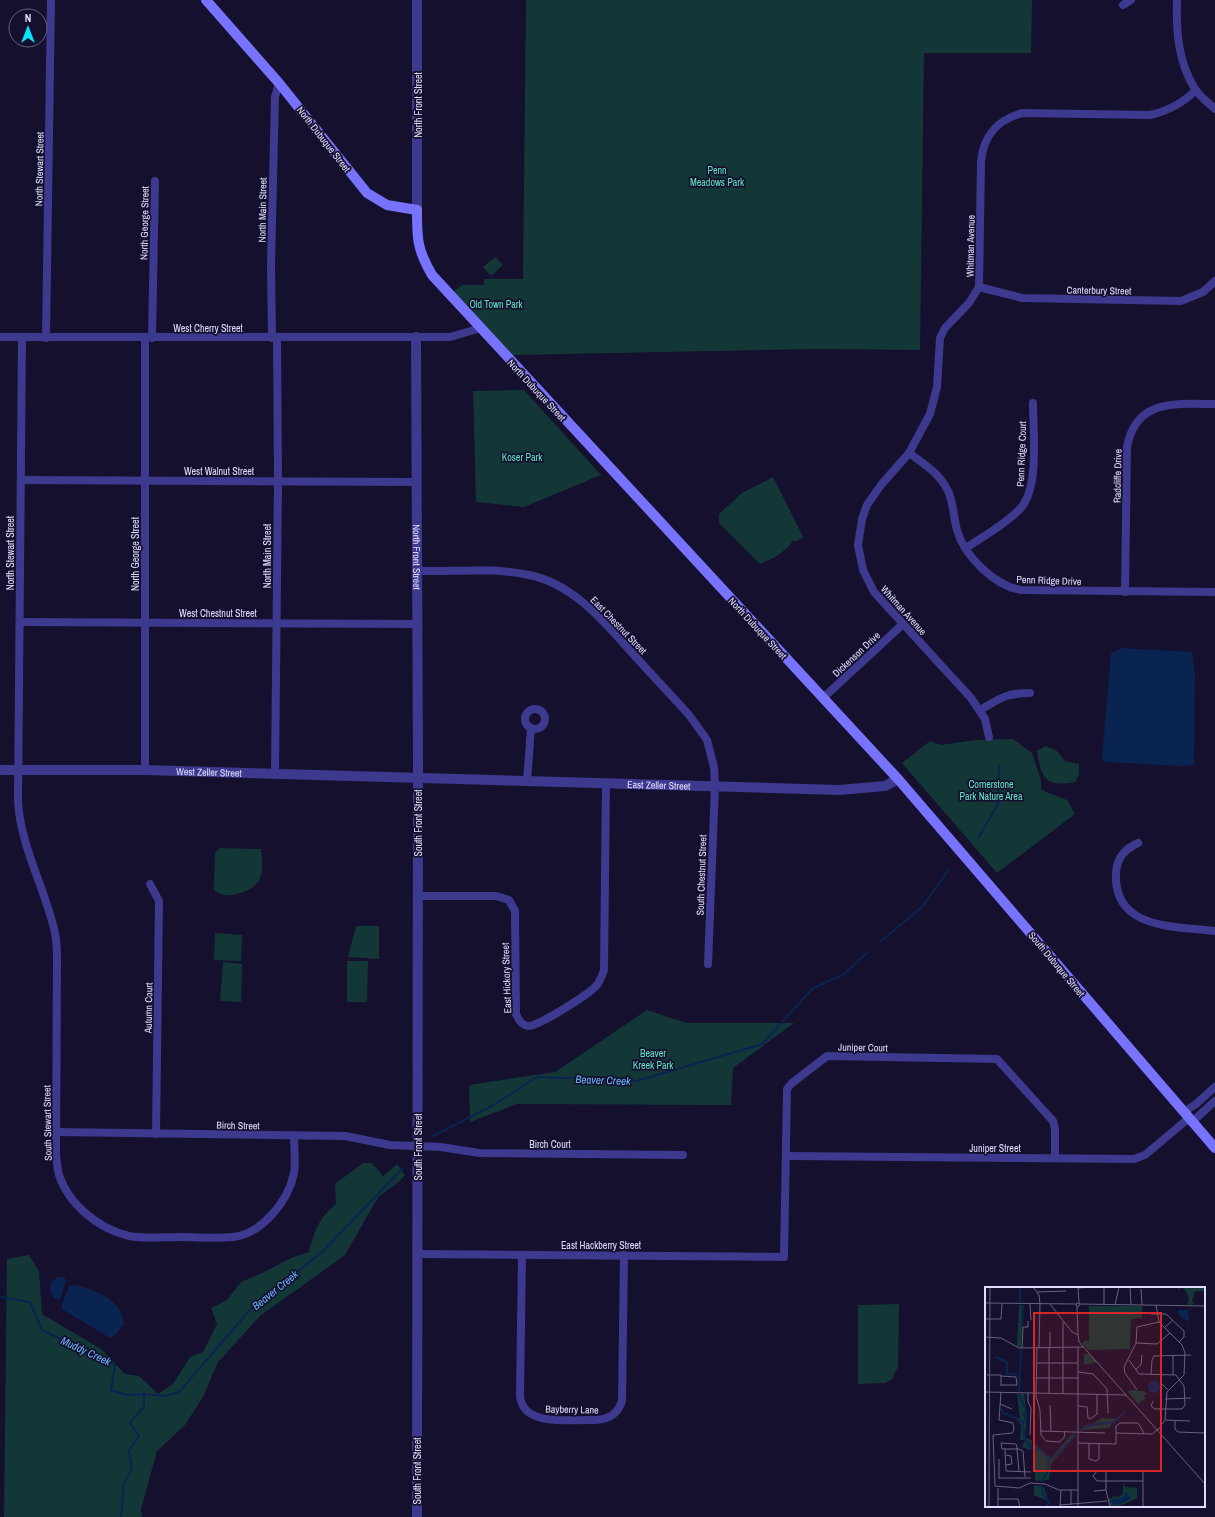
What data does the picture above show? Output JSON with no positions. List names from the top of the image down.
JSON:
{
  "streets": {
    "main road": ["North Dubuque Street", "South Dubuque Street"],
    "street": [
      "North Front Street",
      "North Stewart Street",
      "North Main Street",
      "North George Street",
      "Whitman Avenue",
      "Canterbury Street",
      "West Cherry Street",
      "Penn Ridge Court",
      "West Walnut Street",
      "Radcliffe Drive",
      "Penn Ridge Drive",
      "West Chestnut Street",
      "East Chestnut Street",
      "Dickenson Drive",
      "West Zeller Street",
      "East Zeller Street",
      "South Front Street",
      "South Chestnut Street",
      "East Hickory Street",
      "Autumn Court",
      "Juniper Court",
      "South Stewart Street",
      "Birch Street",
      "Birch Court",
      "Juniper Street",
      "East Hackberry Street",
      "Bayberry Lane"
    ]
  },
  "crossings": [
    ["North Front Street", "North Dubuque Street"],
    ["North Front Street", "West Cherry Street"],
    ["North Front Street", "West Walnut Street"],
    ["North Front Street", "West Chestnut Street"],
    ["North Front Street", "East Chestnut Street"],
    ["North Front Street", "West Zeller Street"],
    ["North Front Street", "East Zeller Street"],
    ["North Front Street", "South Front Street"],
    ["North Dubuque Street", "North Main Street"],
    ["North Dubuque Street", "West Cherry Street"],
    ["North Dubuque Street", "Dickenson Drive"],
    ["North Dubuque Street", "East Zeller Street"],
    ["North Dubuque Street", "South Dubuque Street"],
    ["North Stewart Street", "West Cherry Street"],
    ["North Stewart Street", "West Walnut Street"],
    ["North Stewart Street", "West Chestnut Street"],
    ["North Stewart Street", "West Zeller Street"],
    ["North Stewart Street", "South Stewart Street"],
    ["North Main Street", "West Cherry Street"],
    ["North Main Street", "West Walnut Street"],
    ["North Main Street", "West Chestnut Street"],
    ["North Main Street", "West Zeller Street"],
    ["North George Street", "West Cherry Street"],
    ["North George Street", "West Walnut Street"],
    ["North George Street", "West Chestnut Street"],
    ["North George Street", "West Zeller Street"],
    ["Whitman Avenue", "Canterbury Street"],
    ["Whitman Avenue", "Penn Ridge Drive"],
    ["Whitman Avenue", "Dickenson Drive"],
    ["Penn Ridge Court", "Penn Ridge Drive"],
    ["Radcliffe Drive", "Penn Ridge Drive"],
    ["East Chestnut Street", "East Zeller Street"],
    ["East Chestnut Street", "South Chestnut Street"],
    ["West Zeller Street", "East Zeller Street"],
    ["West Zeller Street", "South Front Street"],
    ["West Zeller Street", "South Stewart Street"],
    ["East Zeller Street", "South Front Street"],
    ["East Zeller Street", "South Chestnut Street"],
    ["East Zeller Street", "South Dubuque Street"],
    ["East Zeller Street", "East Hickory Street"],
    ["South Front Street", "East Hickory Street"],
    ["South Front Street", "Birch Street"],
    ["South Front Street", "Birch Court"],
    ["South Front Street", "East Hackberry Street"],
    ["South Dubuque Street", "Juniper Street"],
    ["Autumn Court", "Birch Street"],
    ["Juniper Court", "Juniper Street"],
    ["Juniper Court", "East Hackberry Street"],
    ["South Stewart Street", "Birch Street"],
    ["Birch Street", "Birch Court"],
    ["East Hackberry Street", "Bayberry Lane"]
  ],
  "water": ["Beaver Creek", "Muddy Creek"],
  "parks": [
    "Penn Meadows Park",
    "Old Town Park",
    "Koser Park",
    "Cornerstone Park Nature Area",
    "Beaver Kreek Park"
  ],
  "north": "top"
}
